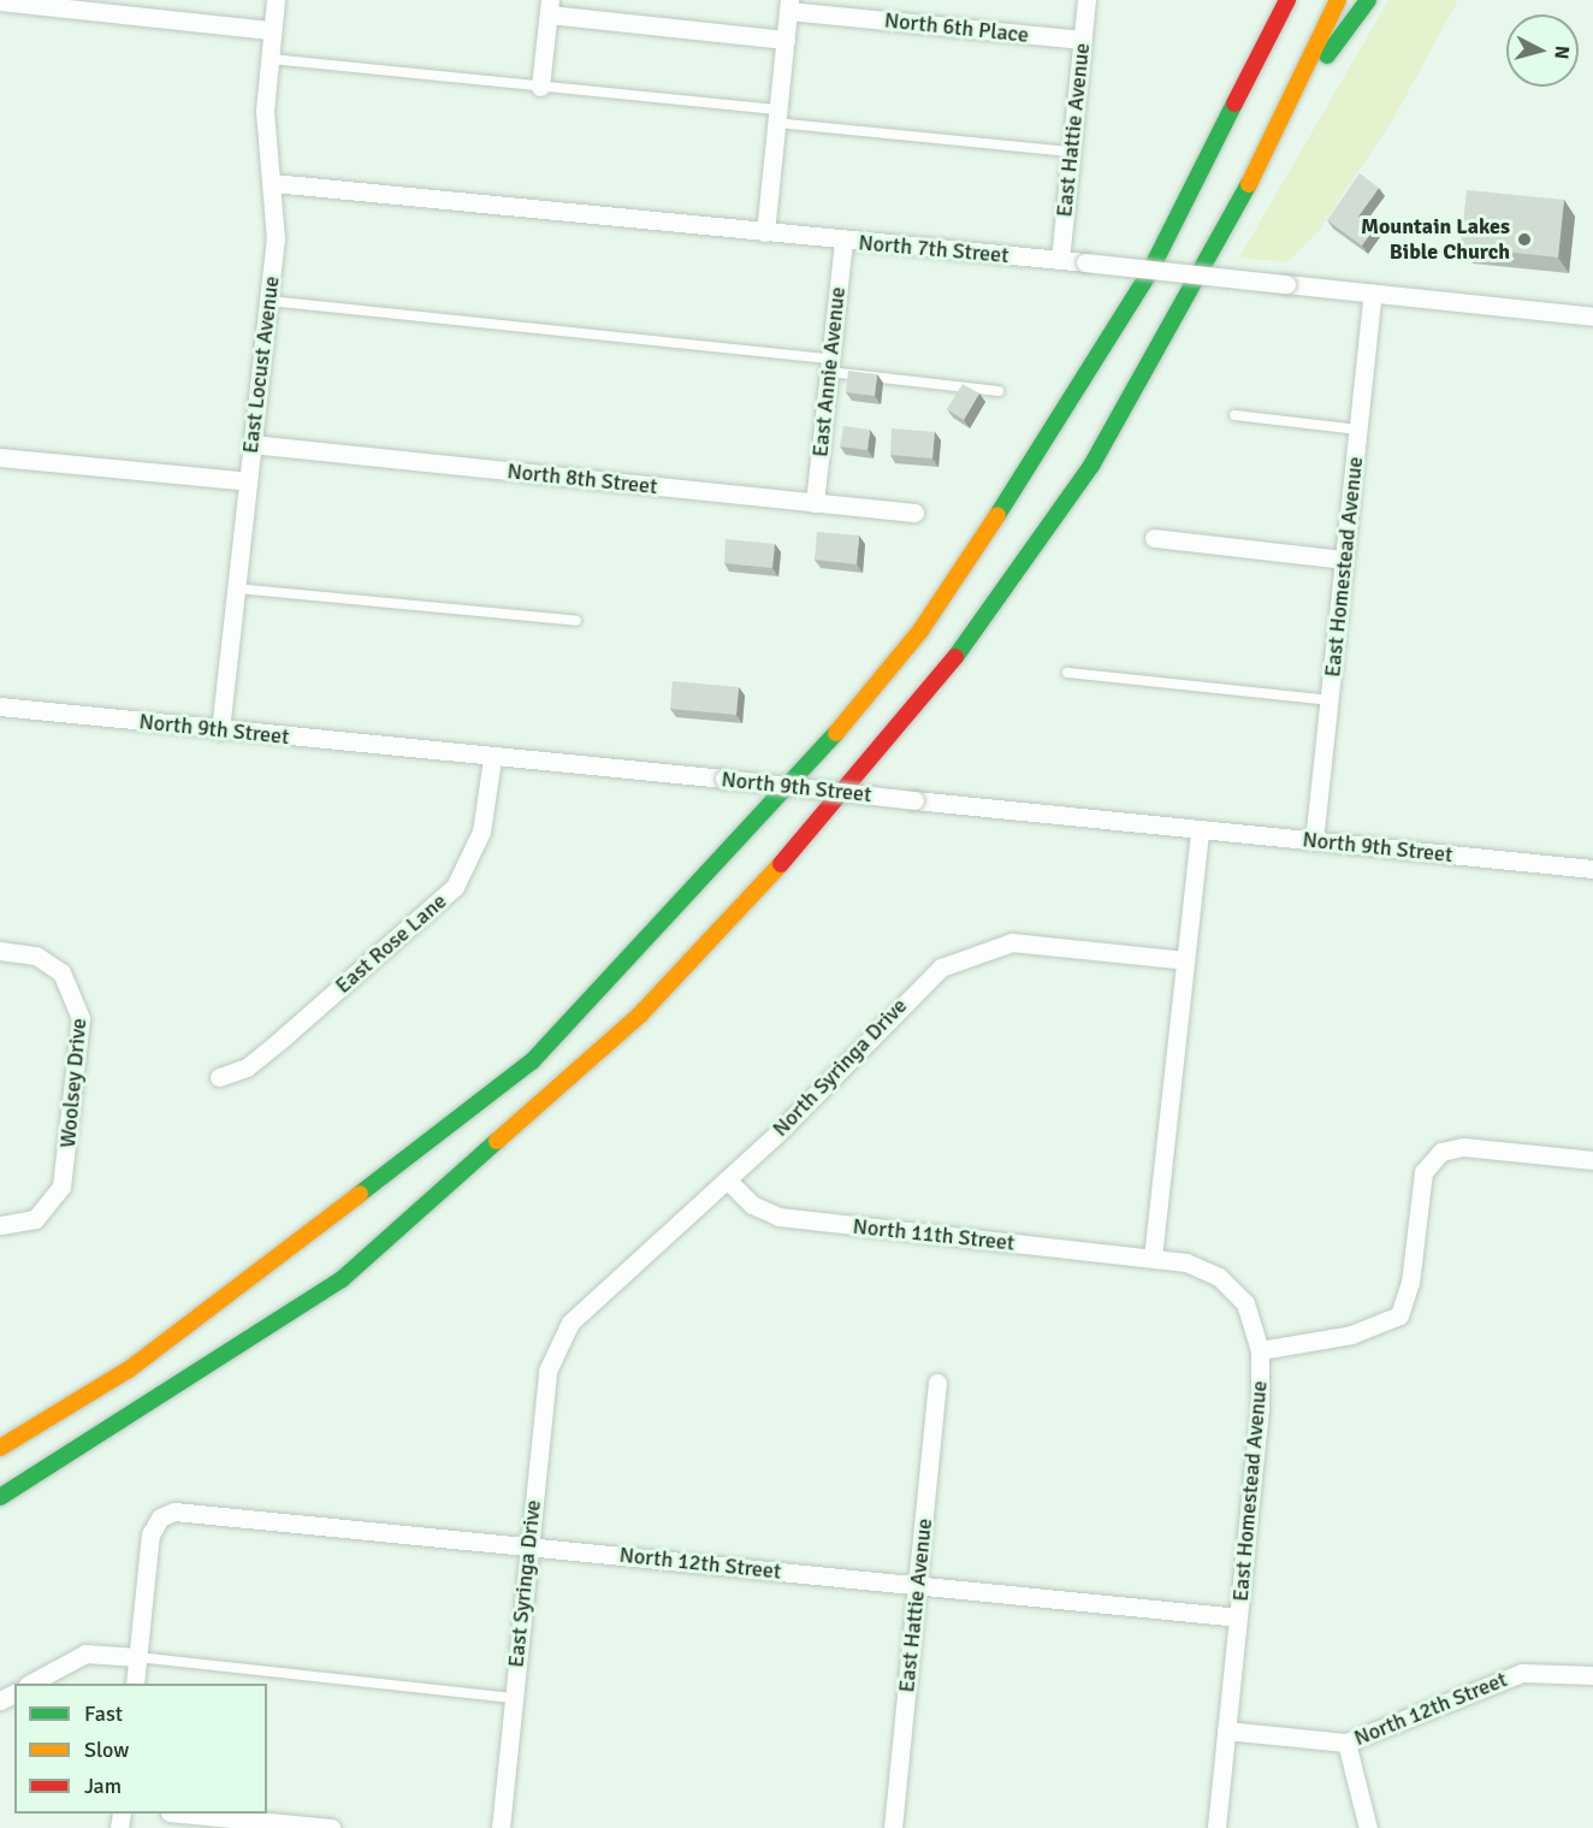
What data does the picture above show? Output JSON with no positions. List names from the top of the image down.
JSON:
{
  "streets": {
    "street": [
      "North 6th Place",
      "East Hattie Avenue",
      "North 7th Street",
      "East Locust Avenue",
      "East Annie Avenue",
      "North 8th Street",
      "East Homestead Avenue",
      "North 9th Street",
      "East Rose Lane",
      "North Syringa Drive",
      "Woolsey Drive",
      "North 11th Street",
      "North 12th Street",
      "East Syringa Drive"
    ]
  },
  "crossings": [
    ["North 6th Place", "East Hattie Avenue"],
    ["East Hattie Avenue", "North 7th Street"],
    ["East Hattie Avenue", "North 12th Street"],
    ["North 7th Street", "East Locust Avenue"],
    ["North 7th Street", "East Annie Avenue"],
    ["North 7th Street", "East Homestead Avenue"],
    ["East Locust Avenue", "North 8th Street"],
    ["East Locust Avenue", "North 9th Street"],
    ["East Annie Avenue", "North 8th Street"],
    ["East Homestead Avenue", "North 9th Street"],
    ["East Homestead Avenue", "North 11th Street"],
    ["East Homestead Avenue", "North 12th Street"],
    ["North 9th Street", "East Rose Lane"],
    ["North Syringa Drive", "North 11th Street"],
    ["North Syringa Drive", "East Syringa Drive"],
    ["North 12th Street", "East Syringa Drive"]
  ],
  "places": ["Mountain Lakes Bible Church"],
  "legend": ["Fast", "Slow", "Jam"],
  "north": "right"
}
